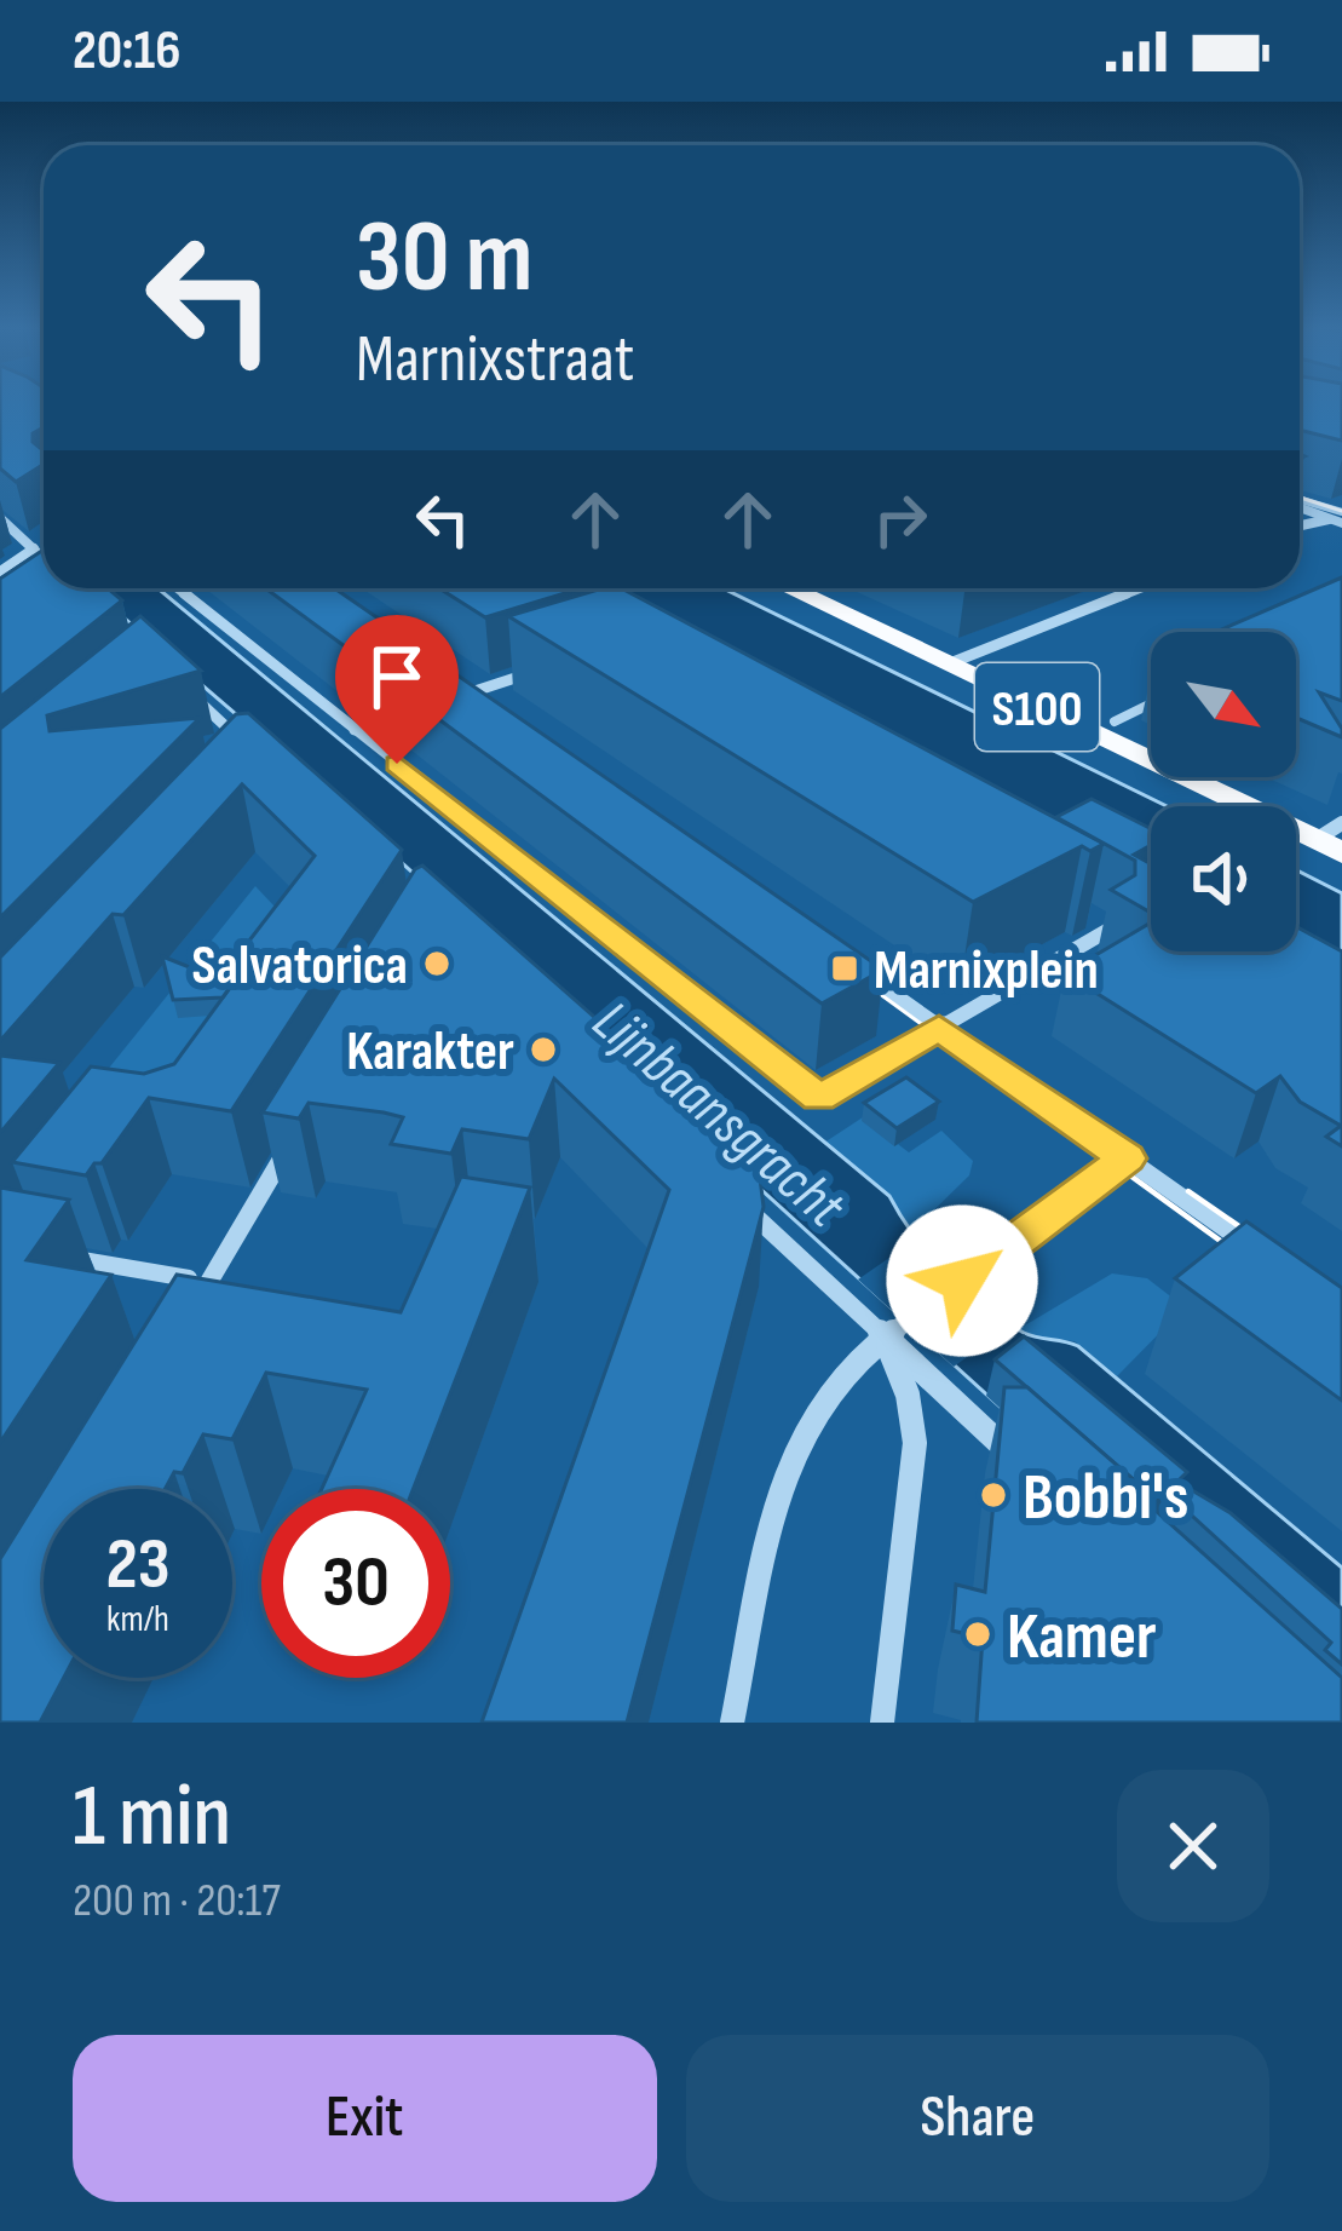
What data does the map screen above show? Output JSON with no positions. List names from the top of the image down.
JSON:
{
  "streets": {
    "main road": ["S100"]
  },
  "water": ["Lijnbaansgracht"],
  "places": {
    "other": [
      "Salvatorica",
      "Karakter",
      "Bobbi's",
      "Kamer"
    ],
    "transit": ["Marnixplein"]
  },
  "north": "bottom right",
  "page": {
    "status": "20:16",
    "turn": ["30 m", "Marnixstraat"],
    "speed": "23 km/h",
    "limit": "30",
    "heading": ["1 min", "200 m · 20:17"],
    "buttons": ["Exit", "Share"]
  }
}
